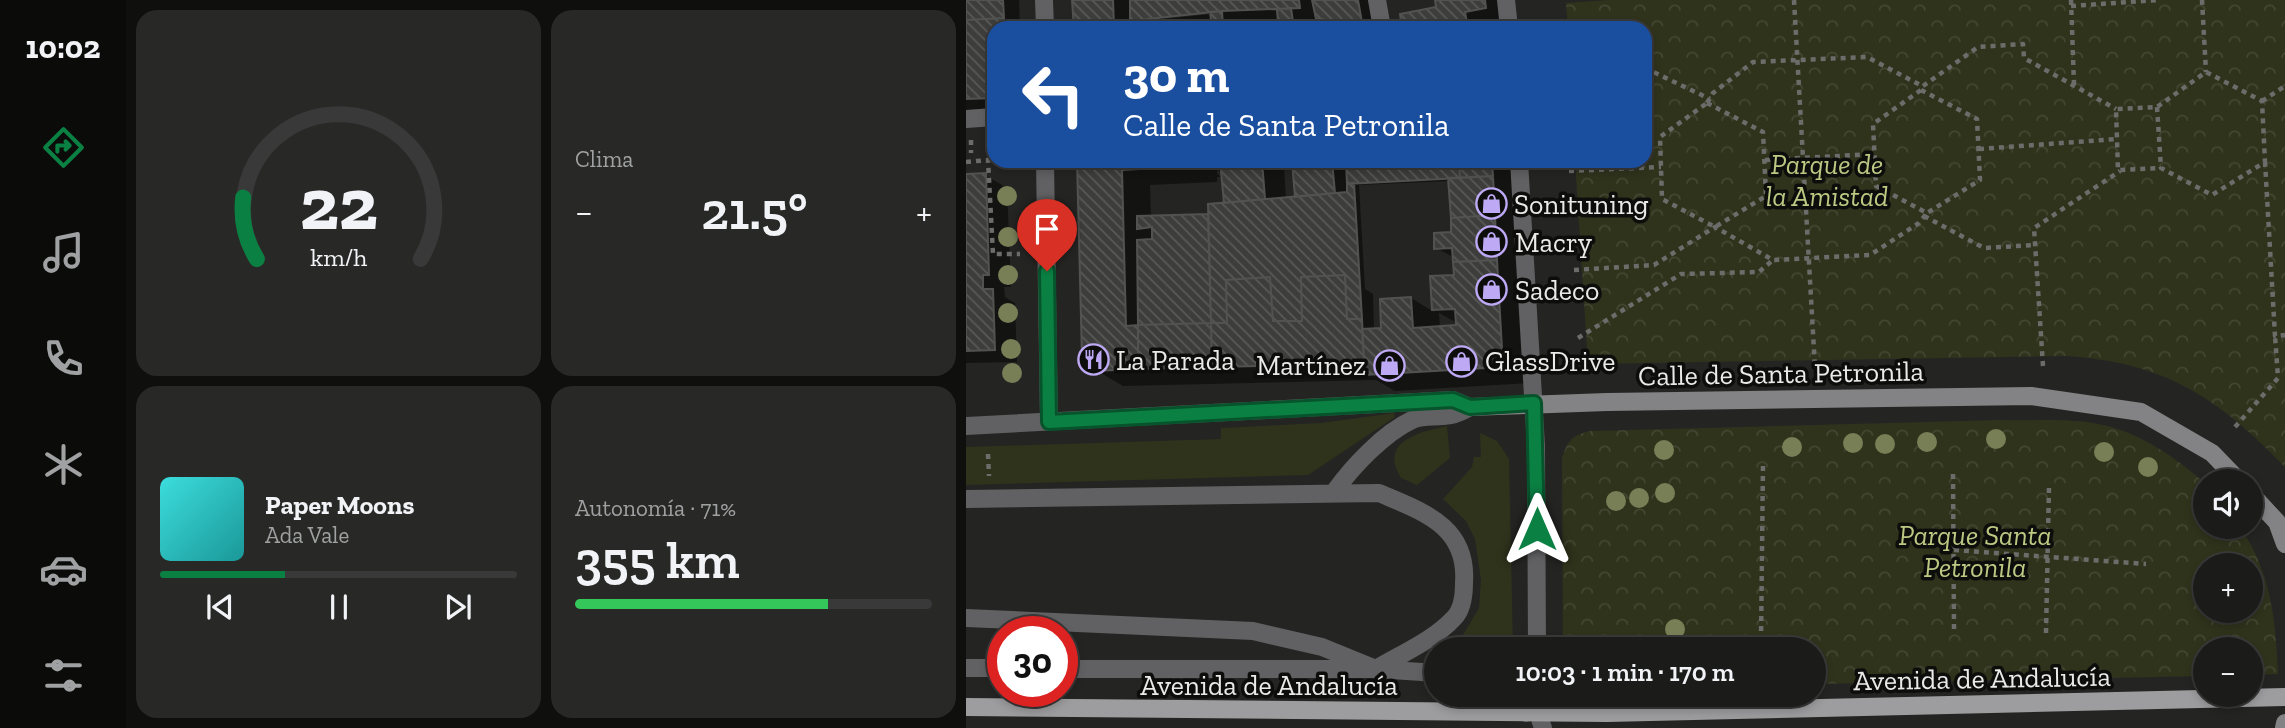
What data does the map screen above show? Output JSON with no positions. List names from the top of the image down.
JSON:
{
  "streets": {
    "main road": ["Avenida de Andalucía"],
    "street": ["Calle de Santa Petronila"]
  },
  "parks": ["Parque de la Amistad", "Parque Santa Petronila"],
  "places": {
    "shop": [
      "Sonituning",
      "Macry",
      "Sadeco",
      "GlassDrive",
      "Martínez"
    ],
    "restaurant": ["La Parada"]
  },
  "page": {
    "tabs": "10:02",
    "tile": [
      "Clima",
      ["Autonomía · 71%", "355 km"]
    ],
    "turn": ["30 m", "Calle de Santa Petronila"],
    "heat": ["−", "21.5°", "+"],
    "map_buttons": ["+", "−"],
    "song": ["Paper Moons", "Ada Vale"],
    "limit": "30",
    "trip": "10:03 · 1 min · 170 m",
    "gauge": ["22", "km/h"]
  }
}
